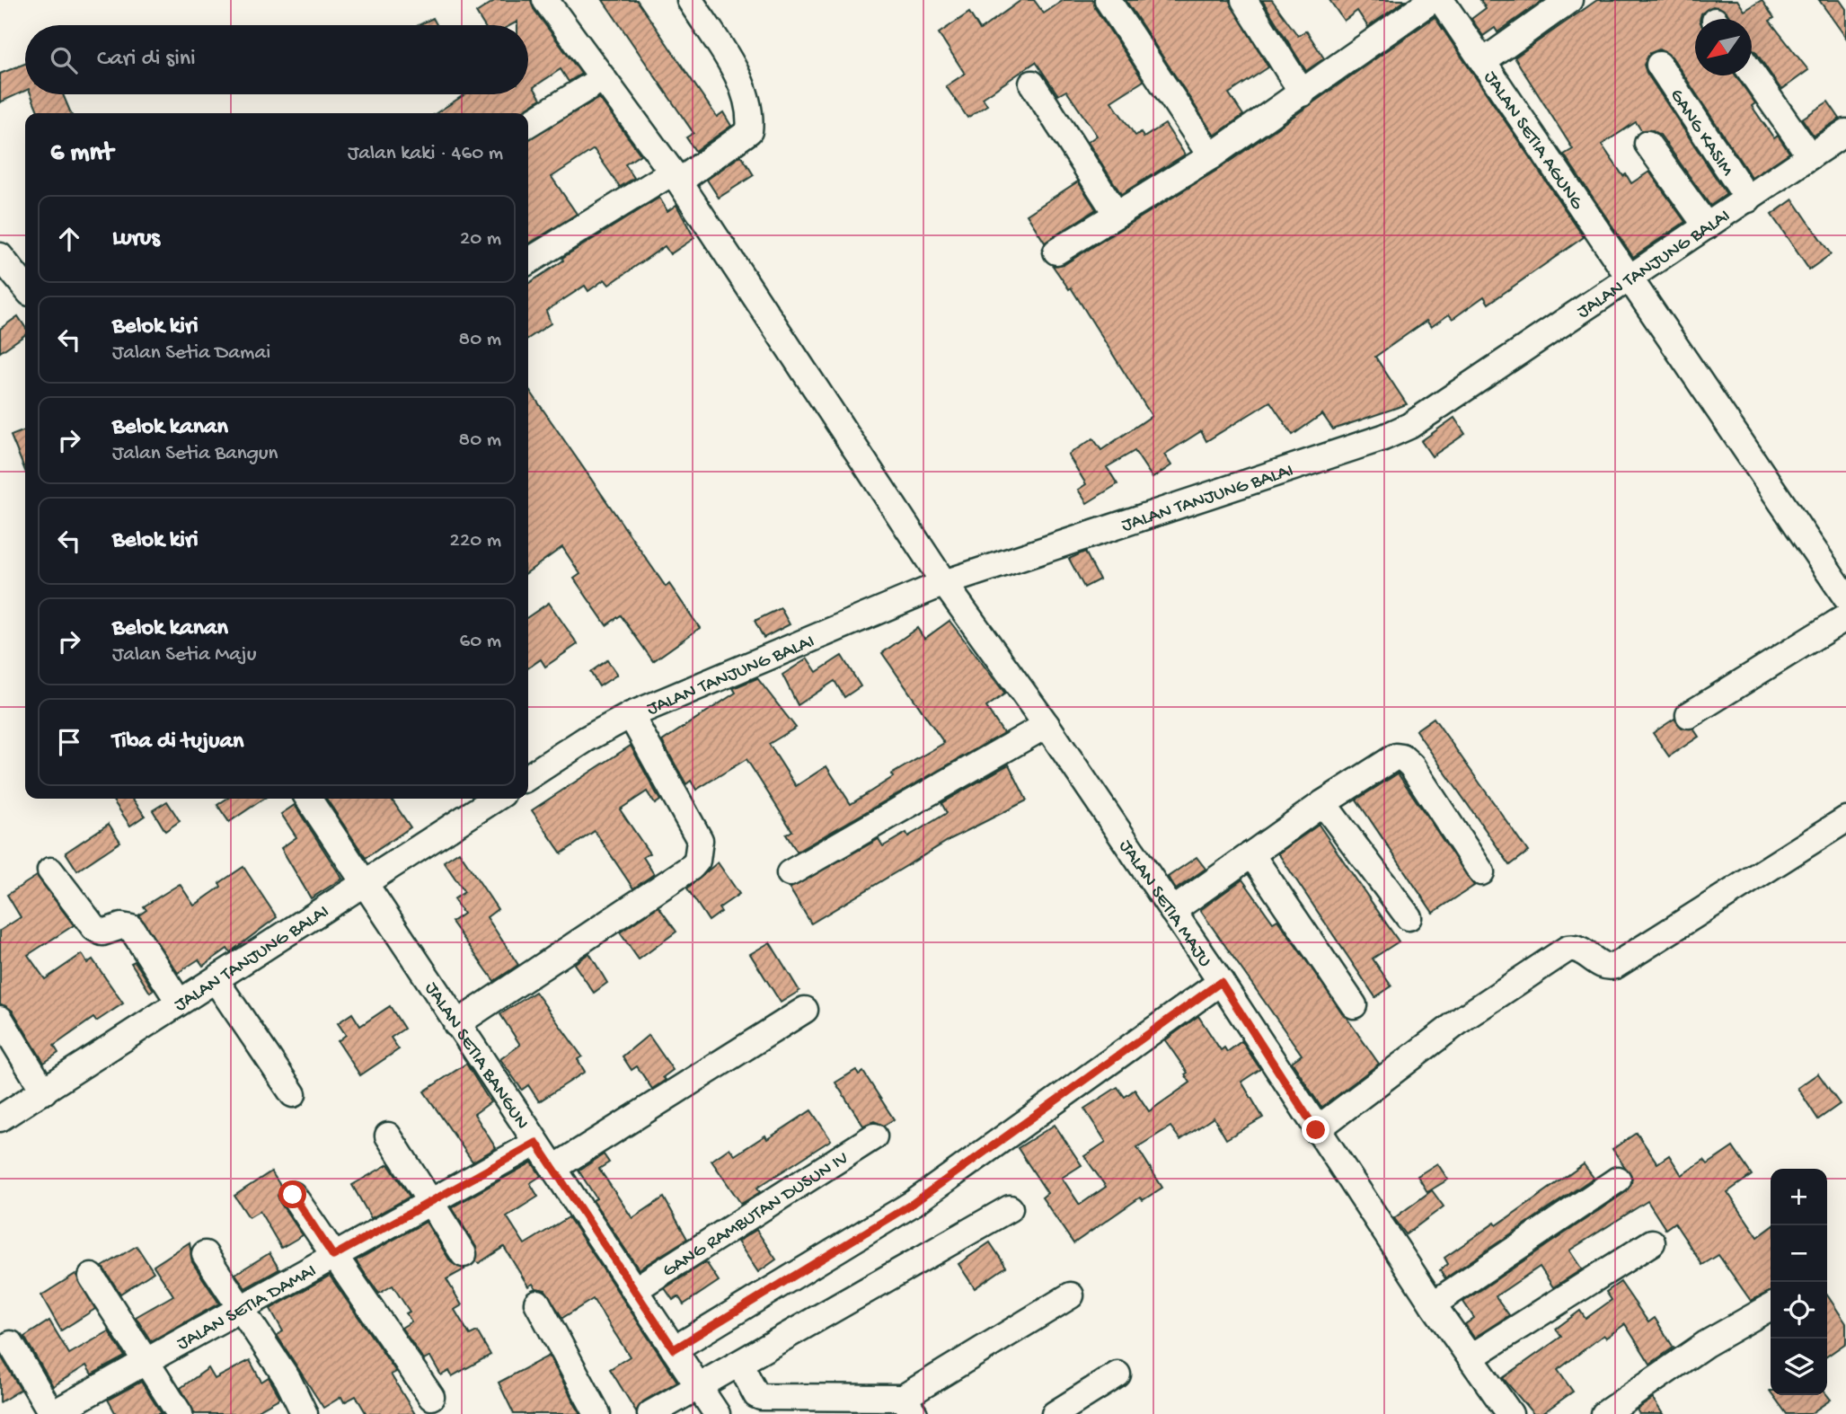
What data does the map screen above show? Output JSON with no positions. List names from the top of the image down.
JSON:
{
  "streets": {
    "street": [
      "GANG KASIM",
      "JALAN SETIA AGUNG",
      "JALAN TANJUNG BALAI",
      "JALAN SETIA MAJU",
      "JALAN SETIA BANGUN",
      "GANG RAMBUTAN DUSUN IV",
      "JALAN SETIA DAMAI"
    ]
  },
  "crossings": [
    ["GANG KASIM", "JALAN TANJUNG BALAI"],
    ["JALAN SETIA AGUNG", "JALAN TANJUNG BALAI"],
    ["JALAN TANJUNG BALAI", "JALAN SETIA MAJU"],
    ["JALAN TANJUNG BALAI", "JALAN SETIA BANGUN"],
    ["JALAN SETIA BANGUN", "GANG RAMBUTAN DUSUN IV"],
    ["JALAN SETIA BANGUN", "JALAN SETIA DAMAI"]
  ],
  "north": "bottom left",
  "page": {
    "search": "Cari di sini",
    "heading": ["6 mnt", "Jalan kaki · 460 m"],
    "list": [
      ["Lurus", "20 m"],
      ["Belok kiri", "Jalan Setia Damai", "80 m"],
      ["Belok kanan", "Jalan Setia Bangun", "80 m"],
      ["Belok kiri", "220 m"],
      ["Belok kanan", "Jalan Setia Maju", "60 m"],
      "Tiba di tujuan"
    ],
    "map_buttons": ["+", "−"]
  }
}
